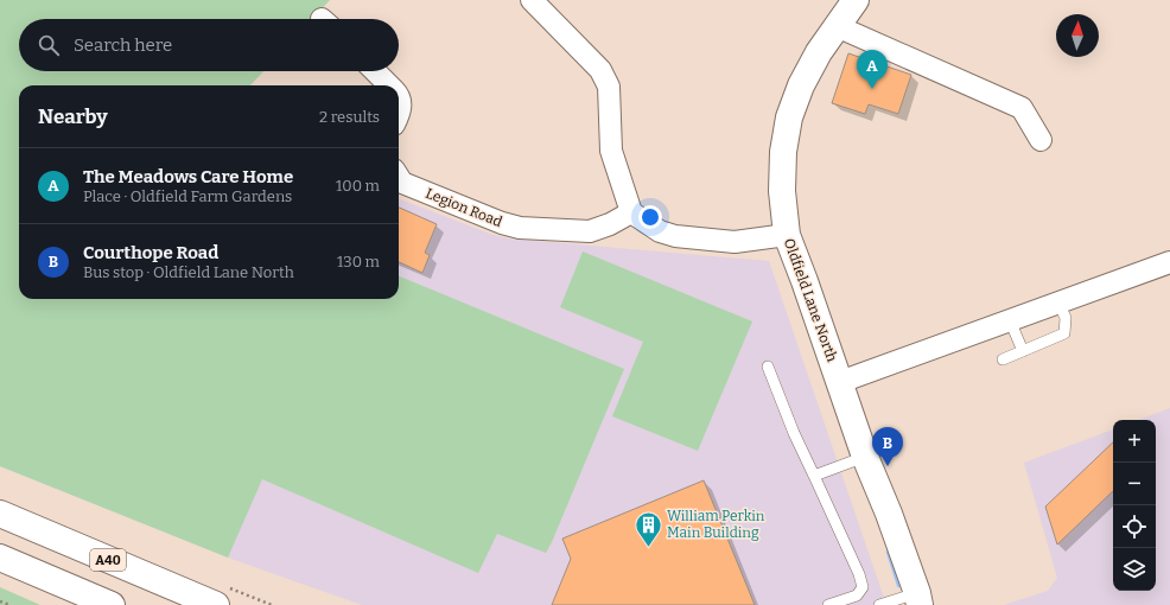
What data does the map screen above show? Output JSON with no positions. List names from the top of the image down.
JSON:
{
  "streets": {
    "main road": ["Oldfield Lane North", "A40"],
    "street": ["Legion Road"]
  },
  "places": {
    "building": ["William Perkin Main Building"]
  },
  "north": "top",
  "page": {
    "search": "Search here",
    "pins": ["A", "B"],
    "heading": ["Nearby", "2 results"],
    "list": [
      {
        "mark": "A",
        "name": "The Meadows Care Home",
        "note": "Place · Oldfield Farm Gardens",
        "value": "100 m"
      },
      {
        "mark": "B",
        "name": "Courthope Road",
        "note": "Bus stop · Oldfield Lane North",
        "value": "130 m"
      }
    ],
    "map_buttons": ["+", "−"]
  }
}
